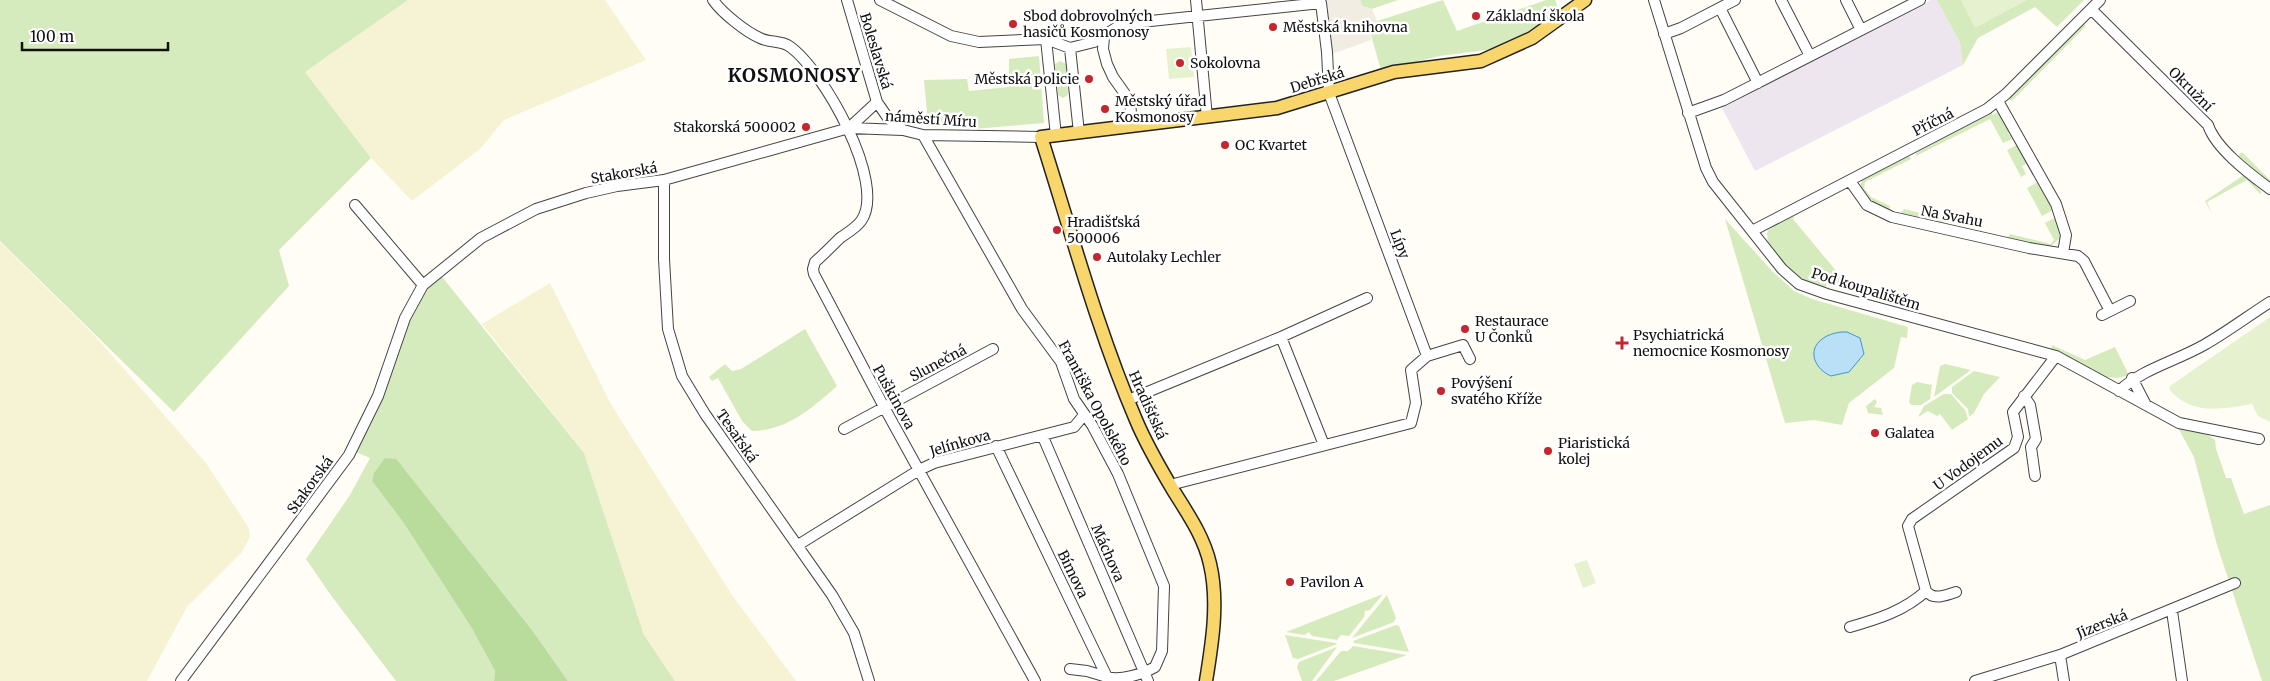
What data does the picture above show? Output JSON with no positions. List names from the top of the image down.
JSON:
{
  "streets": {
    "main road": ["Debřská", "Hradišťská"],
    "street": [
      "Boleslavská",
      "Okružní",
      "náměstí Míru",
      "Příčná",
      "Stakorská",
      "Na Svahu",
      "Lípy",
      "Pod koupalištěm",
      "Slunečná",
      "Puškinova",
      "Františka Opolského",
      "Tesařská",
      "Jelínkova",
      "U Vodojemu",
      "Máchova",
      "Bímova",
      "Jizerská"
    ]
  },
  "crossings": [
    ["Boleslavská", "náměstí Míru"],
    ["Debřská", "náměstí Míru"],
    ["Debřská", "Lípy"],
    ["Debřská", "Hradišťská"],
    ["Okružní", "Příčná"],
    ["náměstí Míru", "Stakorská"],
    ["náměstí Míru", "Puškinova"],
    ["náměstí Míru", "Františka Opolského"],
    ["náměstí Míru", "Hradišťská"],
    ["Příčná", "Na Svahu"],
    ["Příčná", "Pod koupalištěm"],
    ["Stakorská", "Puškinova"],
    ["Stakorská", "Tesařská"],
    ["Pod koupalištěm", "U Vodojemu"],
    ["Slunečná", "Puškinova"],
    ["Puškinova", "Jelínkova"],
    ["Františka Opolského", "Jelínkova"],
    ["Františka Opolského", "Máchova"],
    ["Tesařská", "Jelínkova"],
    ["Jelínkova", "Máchova"],
    ["Jelínkova", "Bímova"]
  ],
  "districts": ["KOSMONOSY"],
  "places": {
    "other": [
      "Základní škola",
      "Sbod dobrovolných hasičů Kosmonosy",
      "Městská knihovna",
      "Sokolovna",
      "Městská policie",
      "Městský úřad Kosmonosy",
      "Stakorská 500002",
      "OC Kvartet",
      "Hradišťská 500006",
      "Autolaky Lechler",
      "Restaurace U Čonků",
      "Povýšení svatého Kříže",
      "Galatea",
      "Piaristická kolej",
      "Pavilon A"
    ],
    "health": ["Psychiatrická nemocnice Kosmonosy"]
  },
  "scale_bar": "100 m"
}
